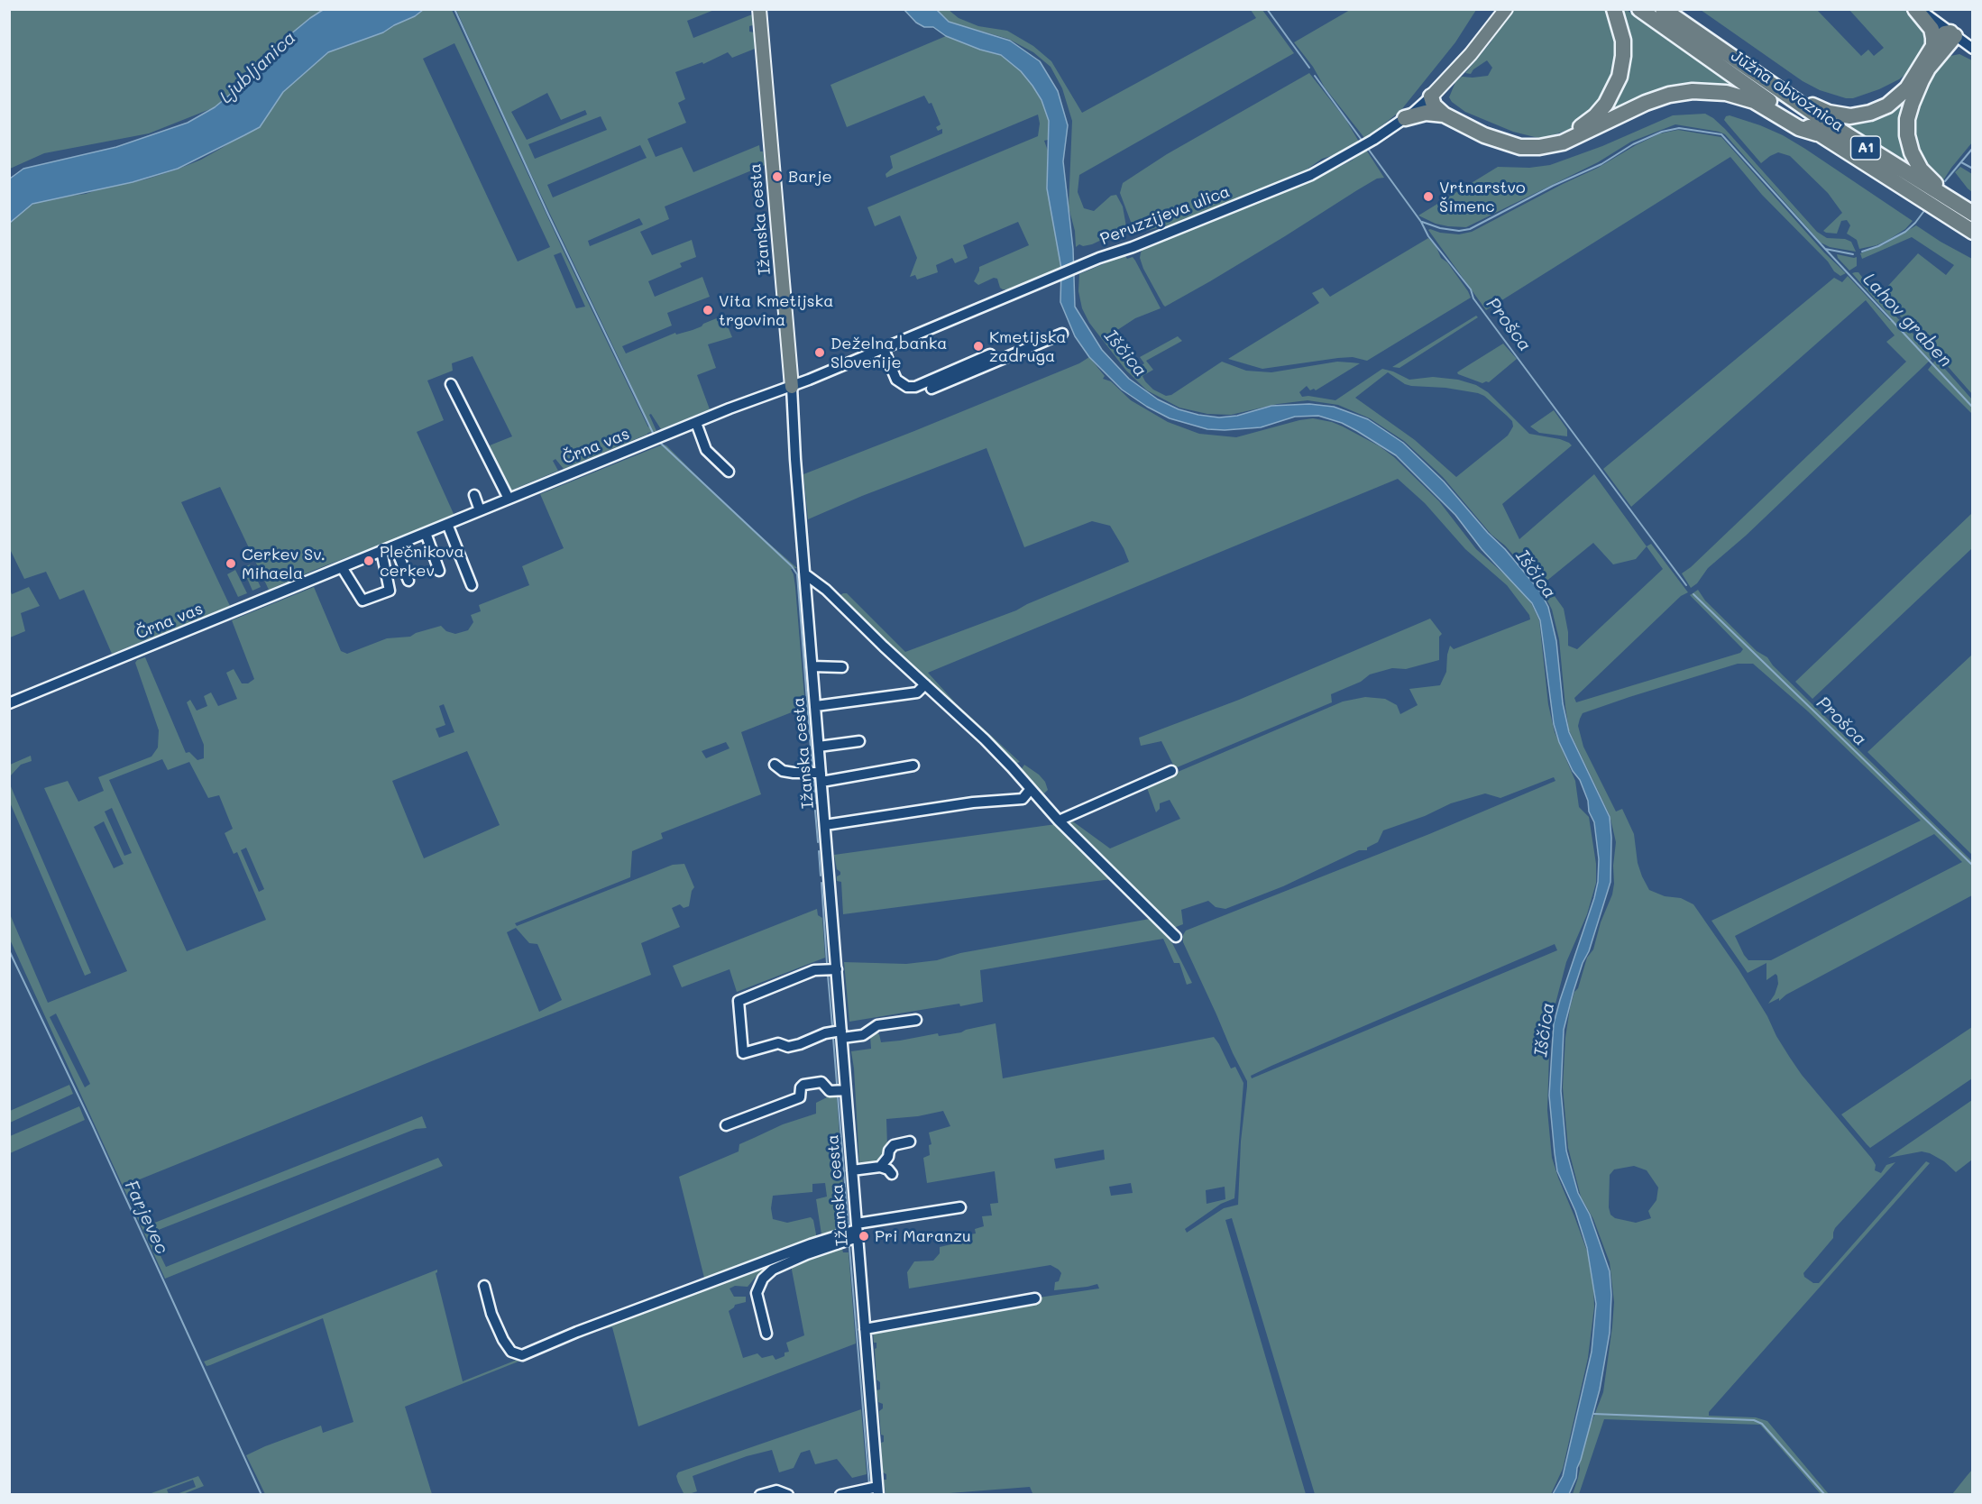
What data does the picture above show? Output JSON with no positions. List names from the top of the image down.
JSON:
{
  "streets": {
    "highway": ["Južna obvoznica", "A1"],
    "main road": ["Peruzzijeva ulica", "Ižanska cesta"],
    "street": ["Črna vas"]
  },
  "crossings": [
    ["Peruzzijeva ulica", "Ižanska cesta"],
    ["Peruzzijeva ulica", "Črna vas"],
    ["Ižanska cesta", "Črna vas"]
  ],
  "water": [
    "Ljubljanica",
    "Lahov graben",
    "Prošca",
    "Iščica",
    "Farjevec"
  ],
  "places": [
    "Barje",
    "Vrtnarstvo Šimenc",
    "Vita Kmetijska trgovina",
    "Kmetijska zadruga",
    "Deželna banka Slovenije",
    "Plečnikova cerkev",
    "Cerkev Sv. Mihaela",
    "Pri Maranzu"
  ]
}
